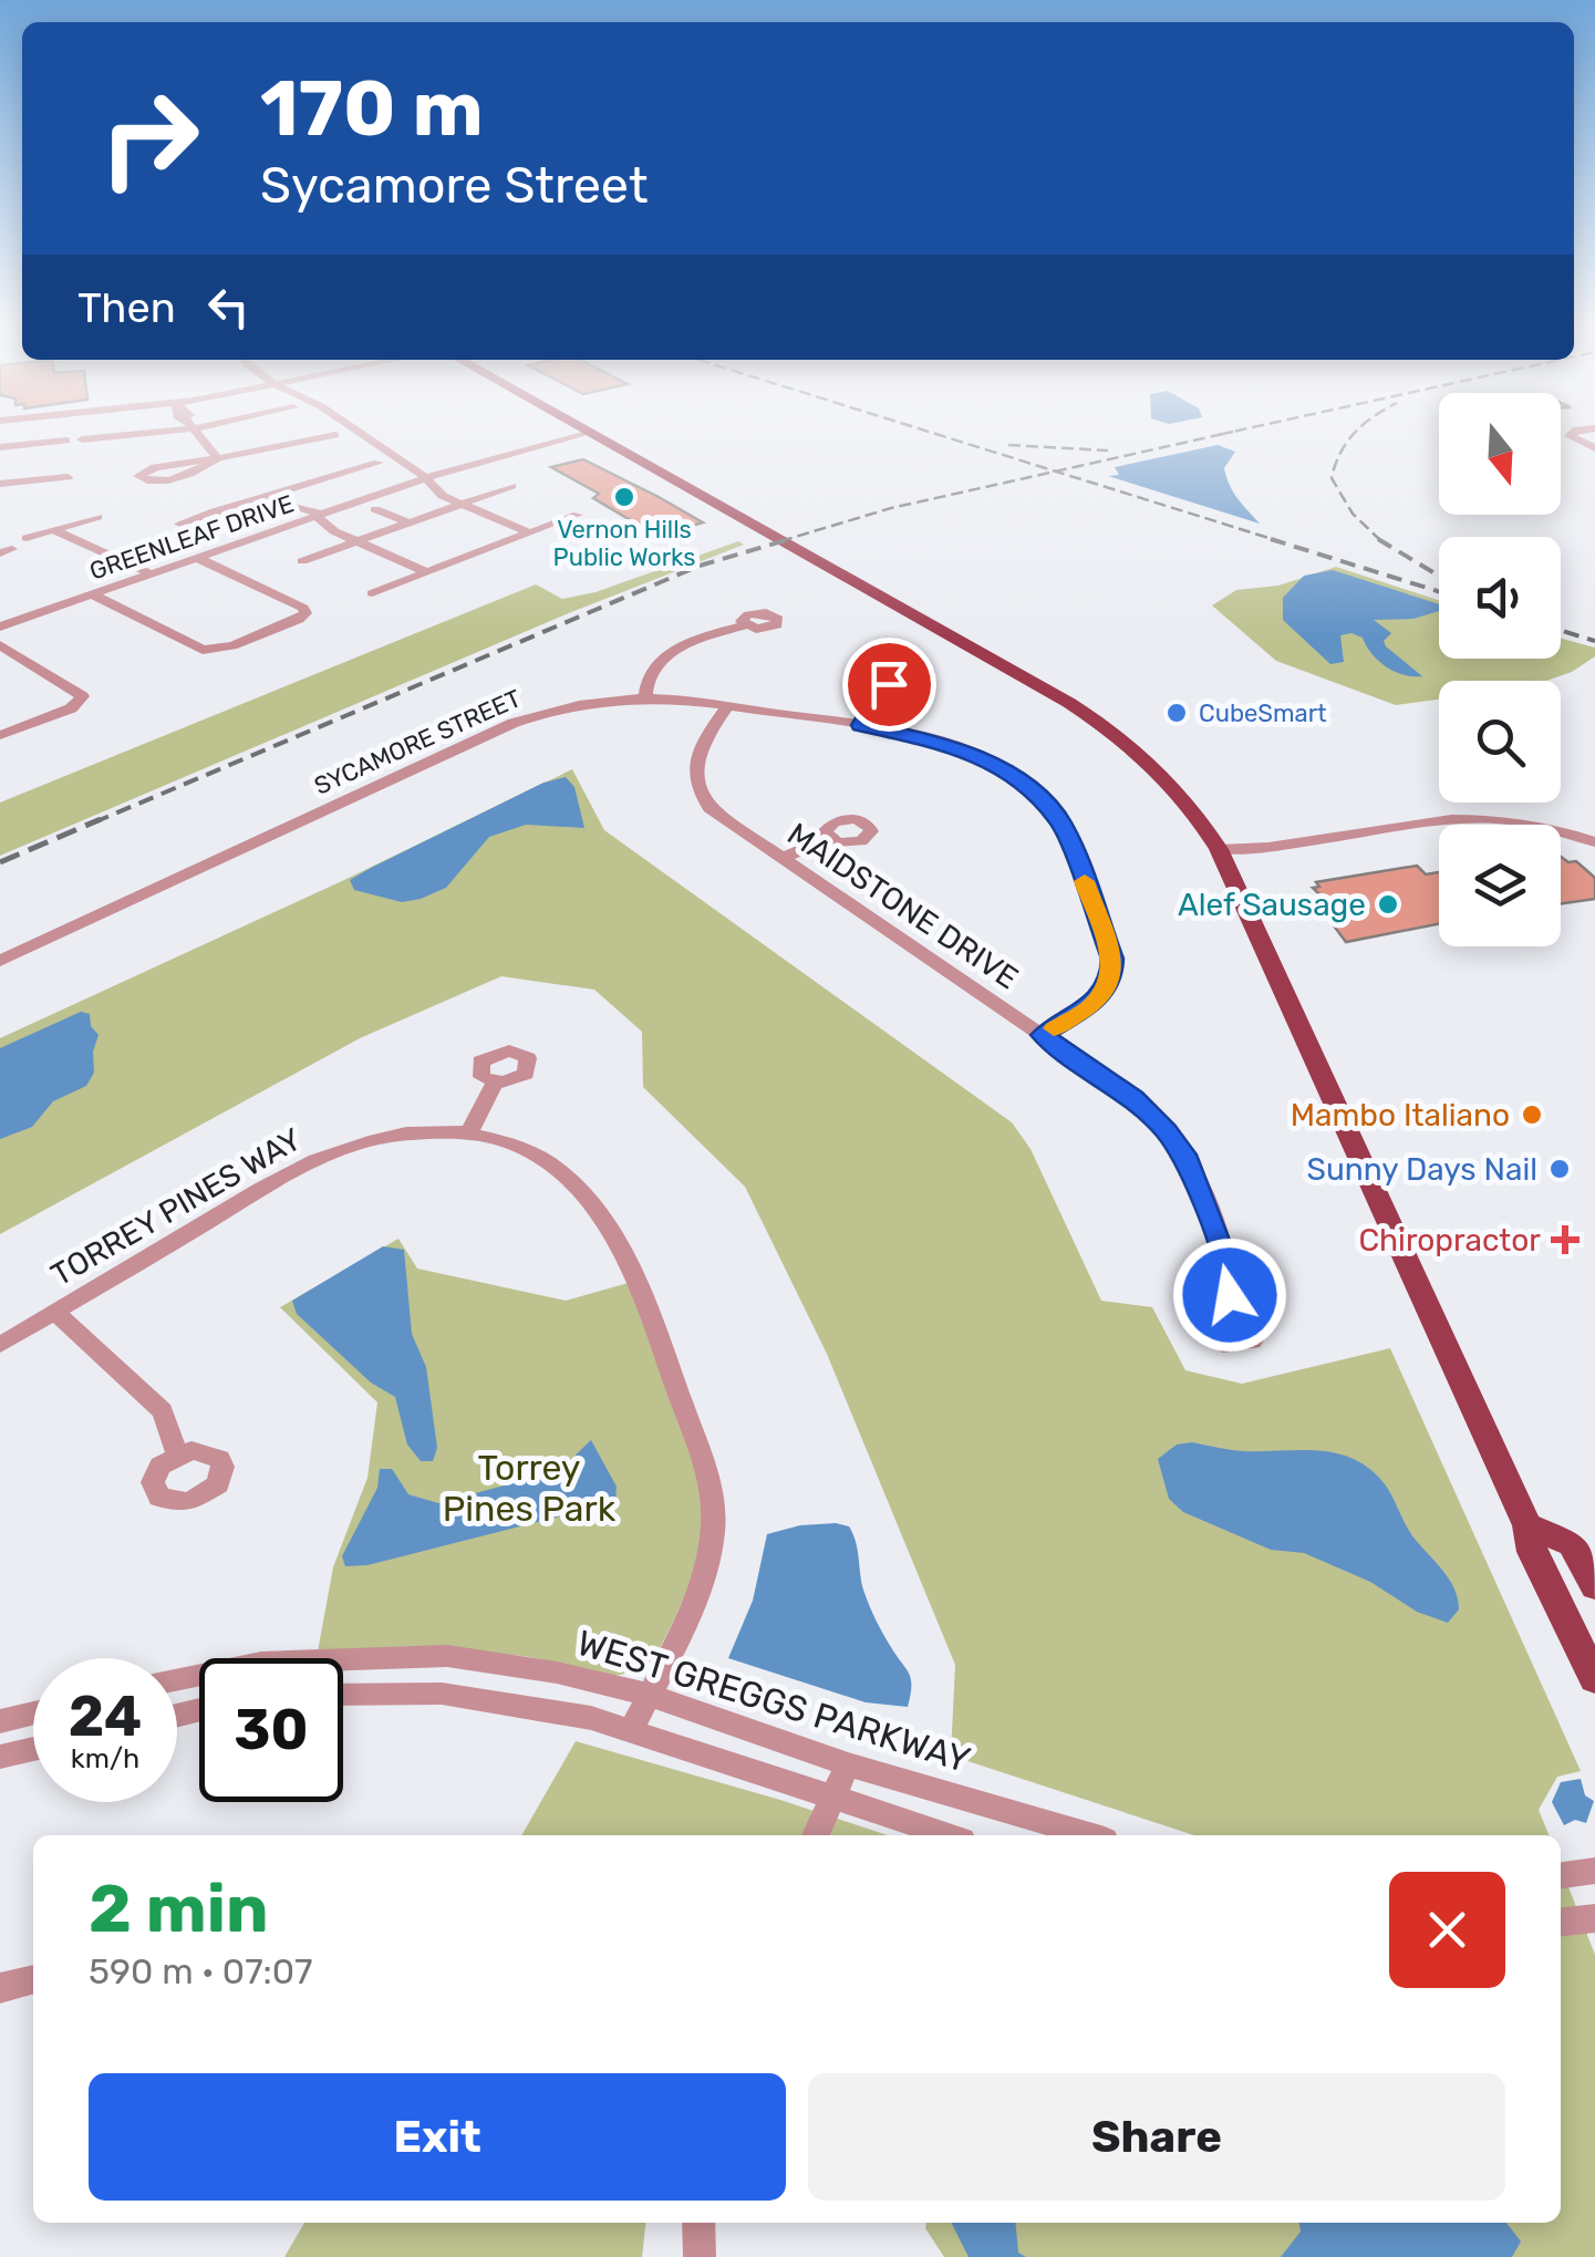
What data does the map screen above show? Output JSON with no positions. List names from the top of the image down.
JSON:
{
  "streets": {
    "street": [
      "GREENLEAF DRIVE",
      "SYCAMORE STREET",
      "MAIDSTONE DRIVE",
      "TORREY PINES WAY",
      "WEST GREGGS PARKWAY"
    ]
  },
  "crossings": [
    ["SYCAMORE STREET", "MAIDSTONE DRIVE"],
    ["TORREY PINES WAY", "WEST GREGGS PARKWAY"]
  ],
  "parks": ["Torrey Pines Park"],
  "places": {
    "other": [
      "Vernon Hills Public Works",
      "CubeSmart",
      "Alef Sausage",
      "Mambo Italiano",
      "Sunny Days Nail"
    ],
    "health": ["Chiropractor"]
  },
  "north": "bottom",
  "page": {
    "turn": ["170 m", "Sycamore Street"],
    "then": "Then",
    "speed": "24 km/h",
    "limit": "30",
    "heading": ["2 min", "590 m · 07:07"],
    "buttons": ["Exit", "Share"]
  }
}
